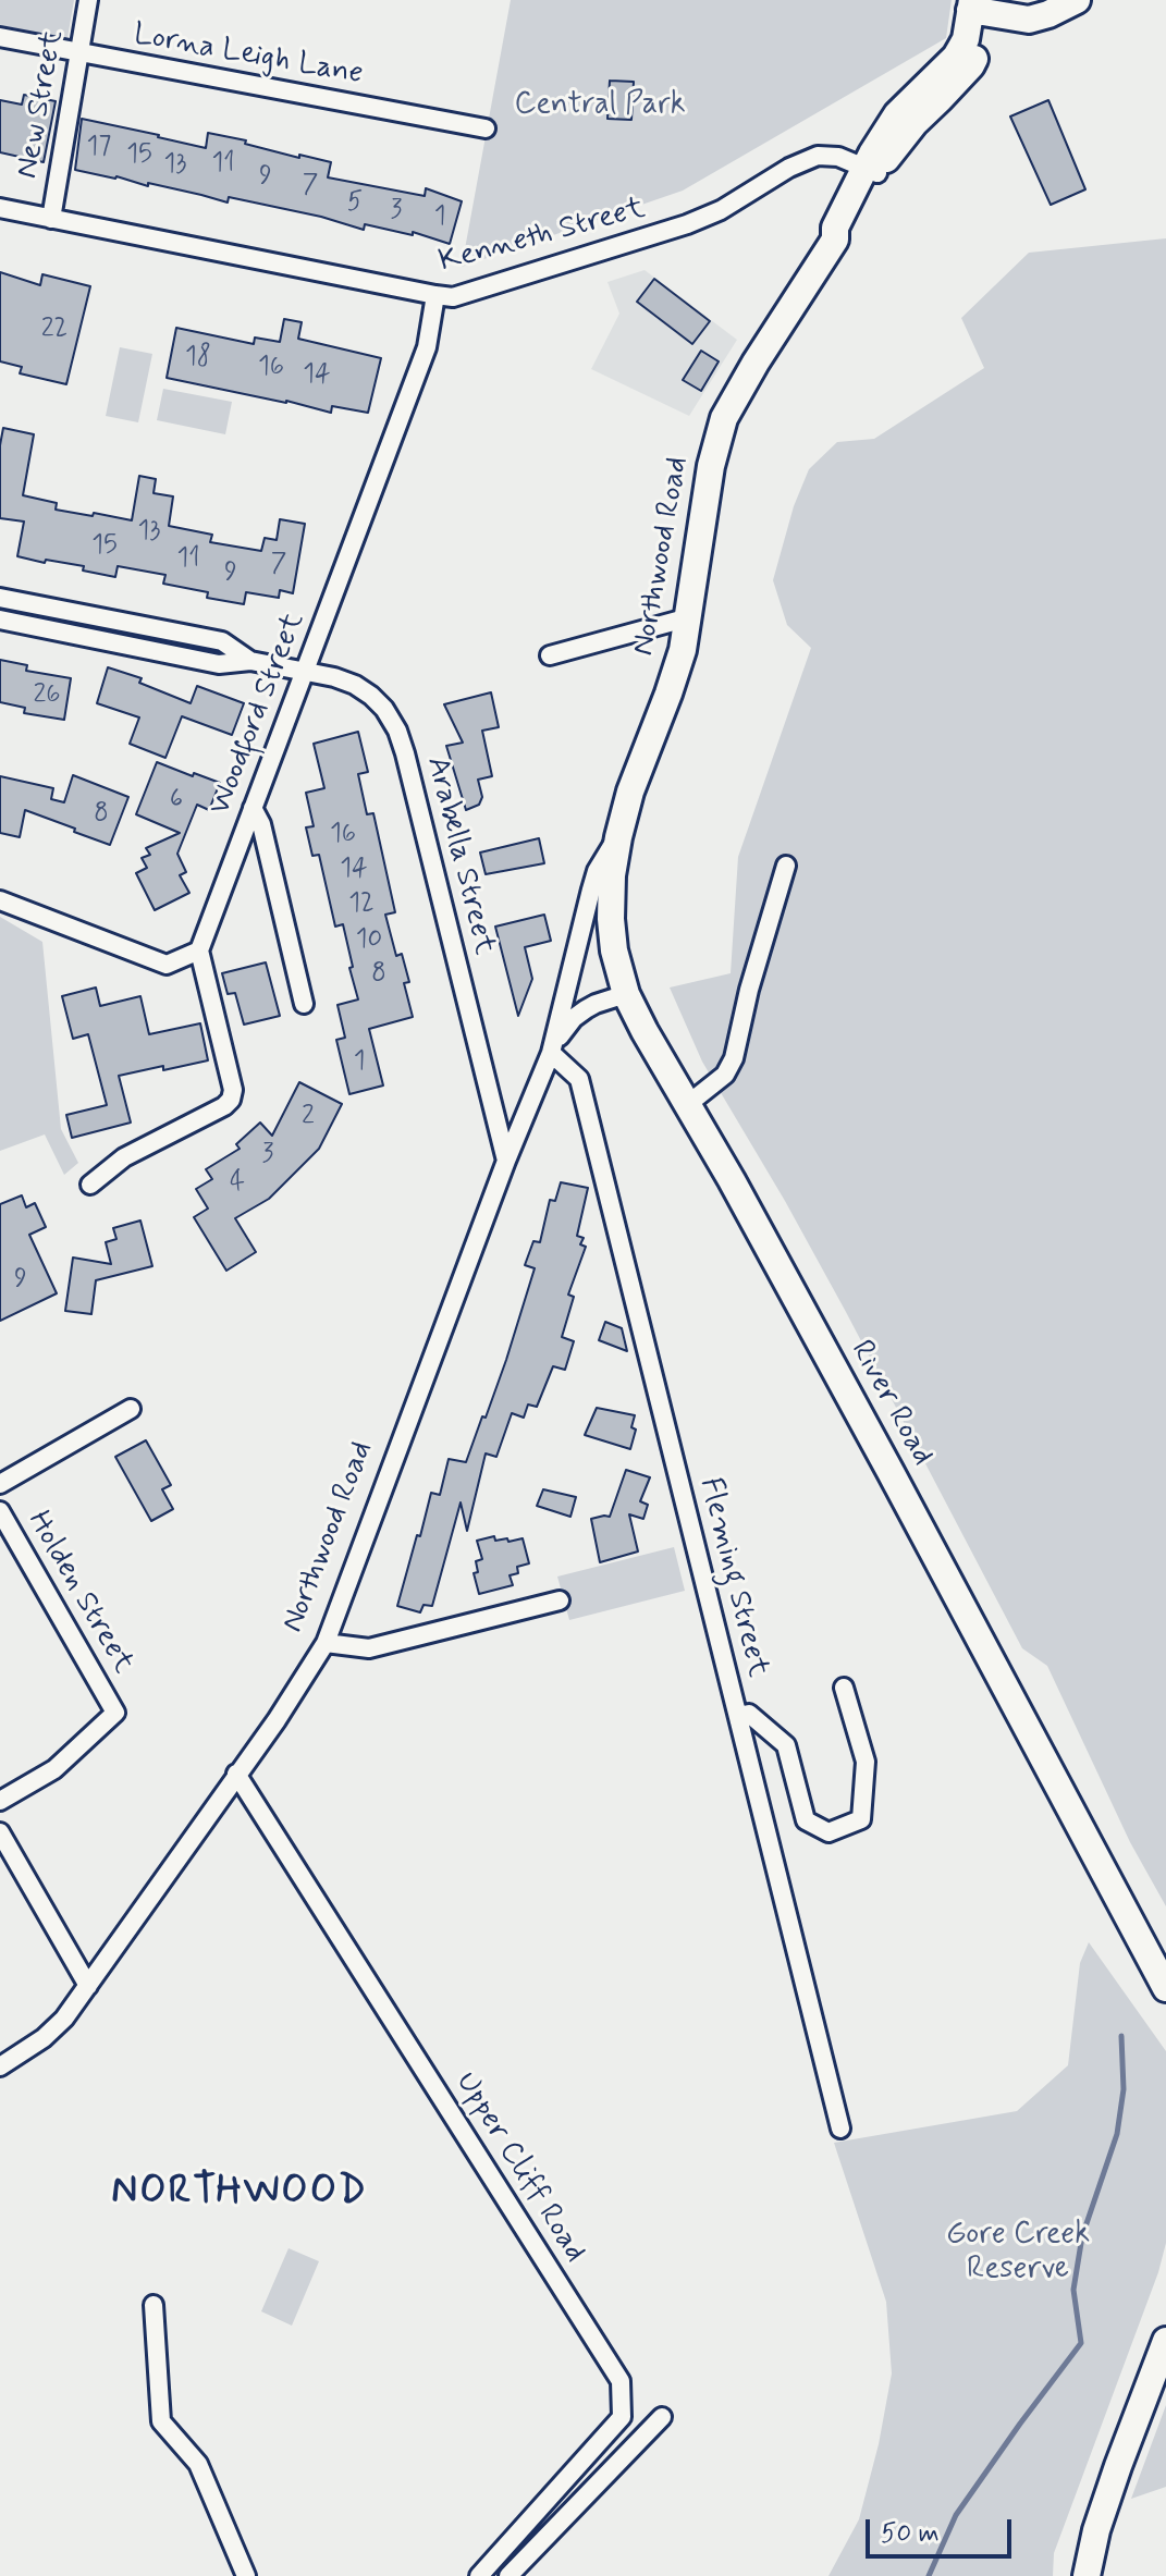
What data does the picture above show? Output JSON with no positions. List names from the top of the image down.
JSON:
{
  "streets": {
    "main road": ["Northwood Road", "River Road"],
    "street": [
      "Lorna Leigh Lane",
      "New Street",
      "Kenneth Street",
      "Woodford Street",
      "Arabella Street",
      "Fleming Street",
      "Holden Street",
      "Upper Cliff Road"
    ]
  },
  "crossings": [
    ["Lorna Leigh Lane", "New Street"],
    ["New Street", "Kenneth Street"],
    ["Kenneth Street", "Northwood Road"],
    ["Kenneth Street", "Woodford Street"],
    ["Northwood Road", "Arabella Street"],
    ["Northwood Road", "River Road"],
    ["Northwood Road", "Fleming Street"],
    ["Northwood Road", "Upper Cliff Road"],
    ["Woodford Street", "Arabella Street"]
  ],
  "districts": ["NORTHWOOD"],
  "parks": ["Central Park", "Gore Creek Reserve"],
  "house_numbers": [
    "17",
    "15",
    "11",
    "13",
    "9",
    "7",
    "5",
    "3",
    "1",
    "22",
    "18",
    "16",
    "14",
    "13",
    "15",
    "11",
    "7",
    "9",
    "26",
    "6",
    "8",
    "16",
    "14",
    "12",
    "10",
    "8",
    "1",
    "2",
    "3",
    "4",
    "9"
  ],
  "scale_bar": "50 m"
}
